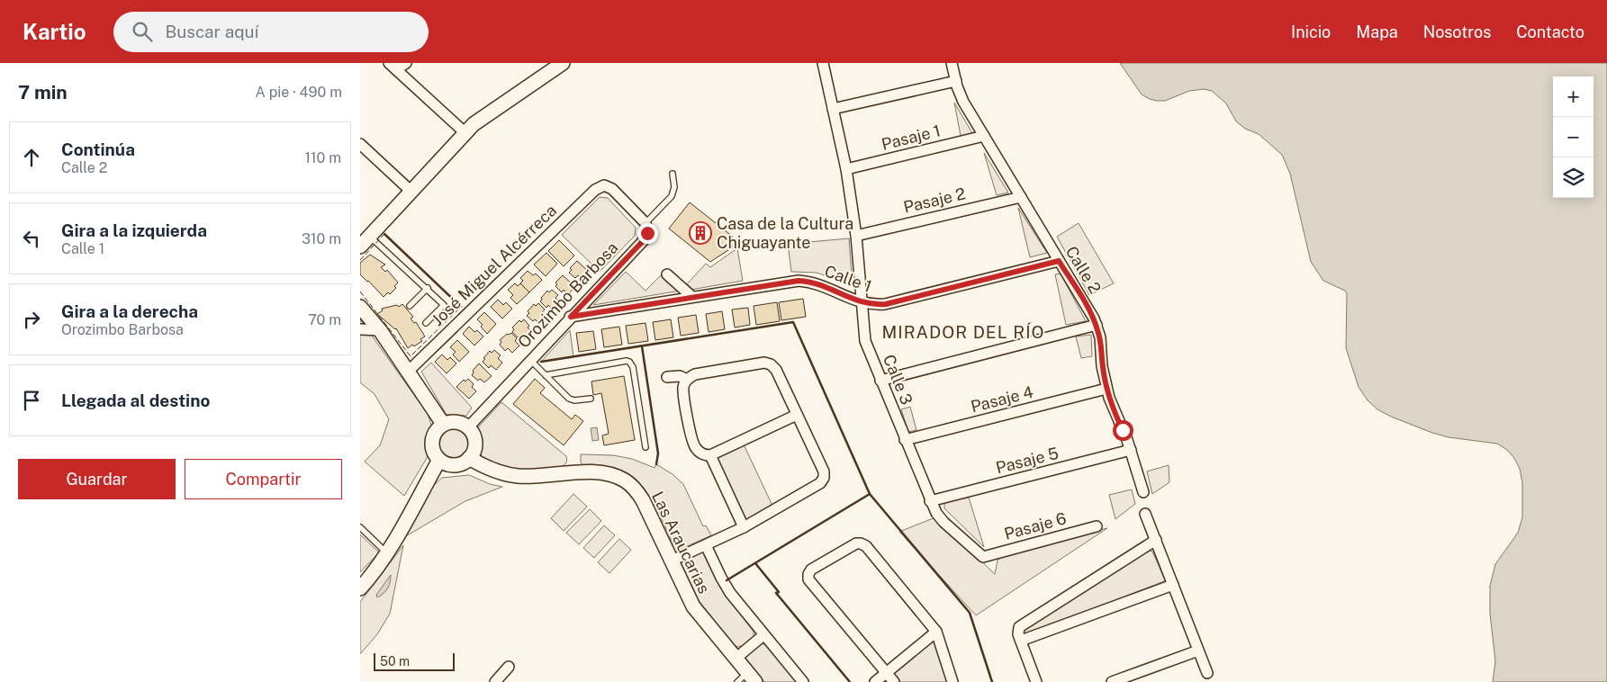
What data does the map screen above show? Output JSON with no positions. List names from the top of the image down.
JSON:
{
  "streets": {
    "street": [
      "Pasaje 1",
      "Pasaje 2",
      "José Miguel Alcérreca",
      "Calle 2",
      "Calle 1",
      "Orozimbo Barbosa",
      "Calle 3",
      "Pasaje 4",
      "Pasaje 5",
      "Pasaje 6",
      "Las Araucarias"
    ]
  },
  "crossings": [
    ["Pasaje 1", "Calle 2"],
    ["Pasaje 1", "Calle 3"],
    ["Pasaje 2", "Calle 2"],
    ["Pasaje 2", "Calle 3"],
    ["José Miguel Alcérreca", "Orozimbo Barbosa"],
    ["Calle 2", "Calle 1"],
    ["Calle 2", "Pasaje 4"],
    ["Calle 2", "Pasaje 5"],
    ["Calle 1", "Orozimbo Barbosa"],
    ["Calle 1", "Calle 3"],
    ["Orozimbo Barbosa", "Las Araucarias"],
    ["Calle 3", "Pasaje 4"],
    ["Calle 3", "Pasaje 5"],
    ["Calle 3", "Pasaje 6"]
  ],
  "districts": ["MIRADOR DEL RÍO"],
  "places": {
    "building": ["Casa de la Cultura Chiguayante"]
  },
  "scale_bar": "50 m",
  "page": {
    "header": "Kartio",
    "search": "Buscar aquí",
    "nav": [
      "Inicio",
      "Mapa",
      "Nosotros",
      "Contacto"
    ],
    "heading": ["7 min", "A pie · 490 m"],
    "map_buttons": ["+", "−"],
    "list": [
      ["Continúa", "Calle 2", "110 m"],
      ["Gira a la izquierda", "Calle 1", "310 m"],
      ["Gira a la derecha", "Orozimbo Barbosa", "70 m"],
      "Llegada al destino"
    ],
    "buttons": ["Guardar", "Compartir"],
    "scale": "50 m"
  }
}
